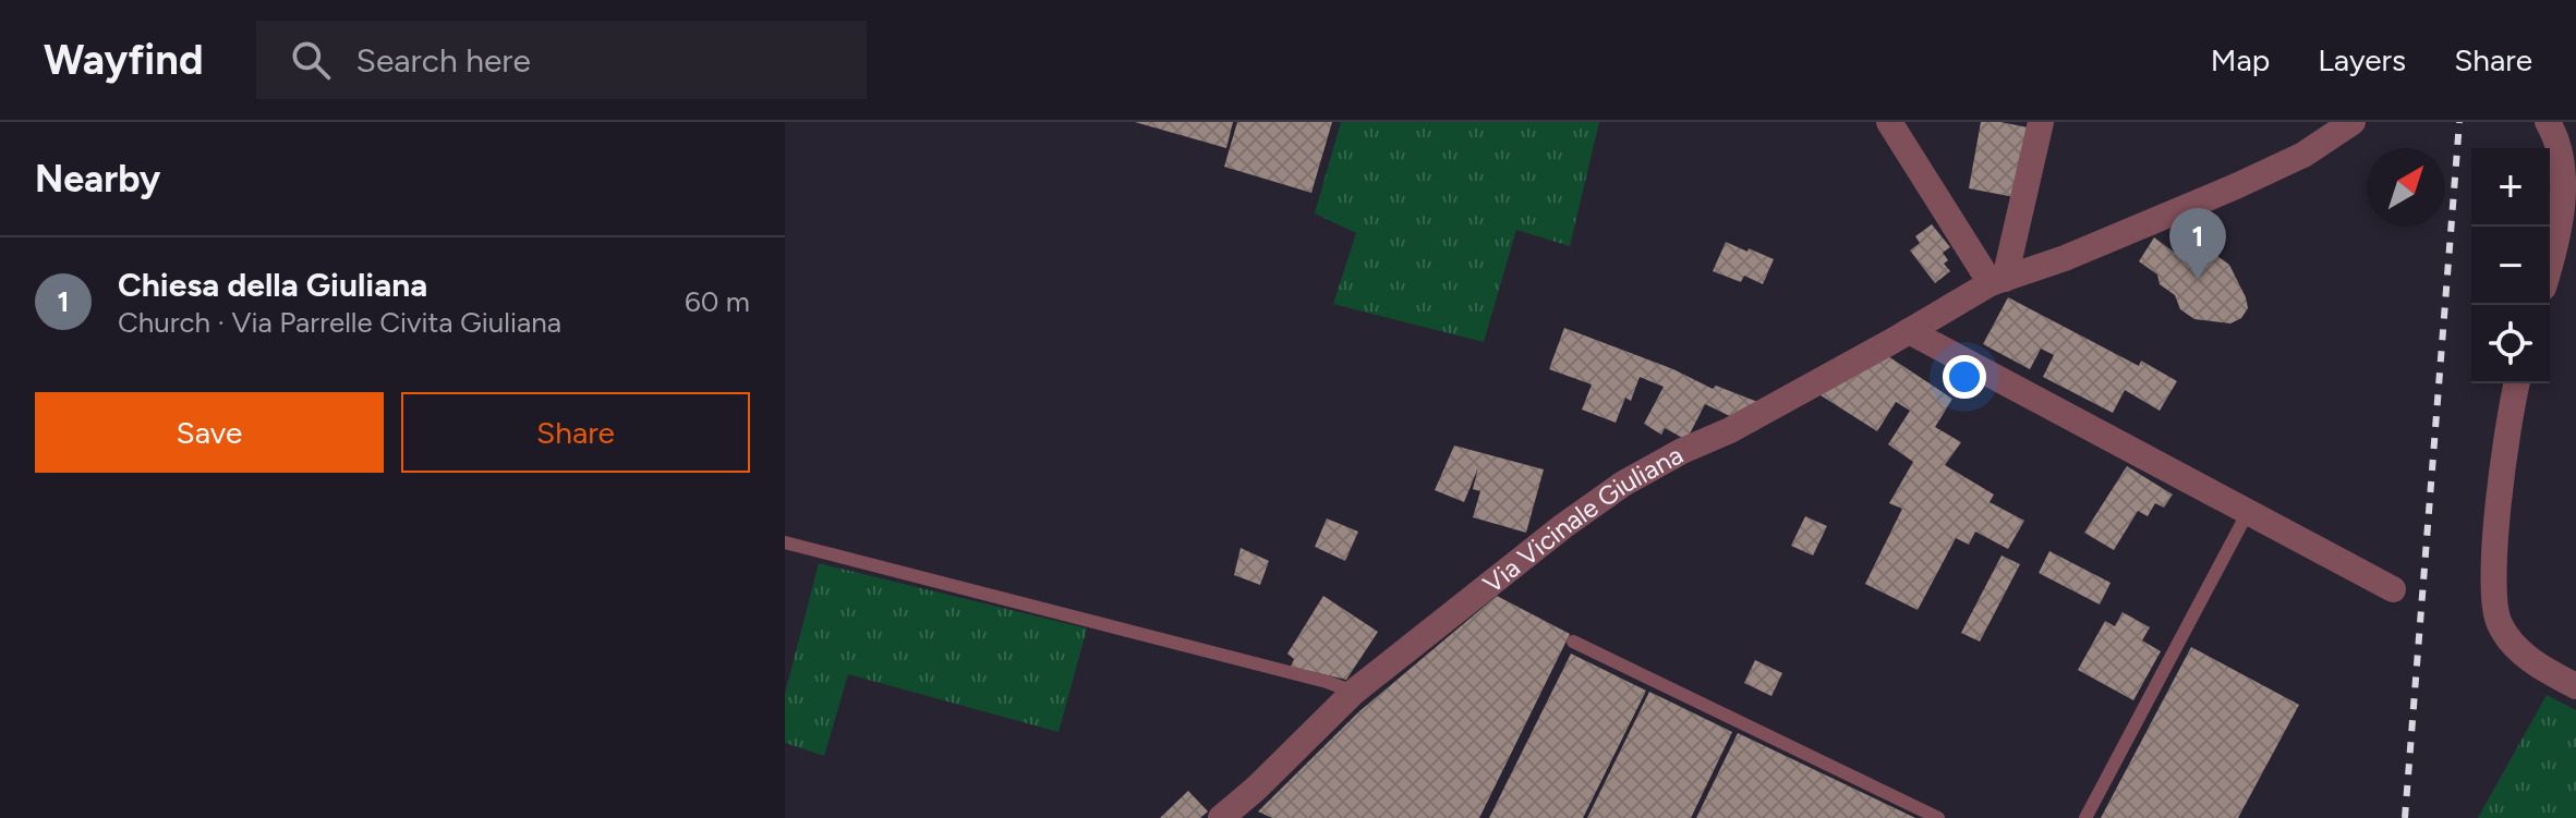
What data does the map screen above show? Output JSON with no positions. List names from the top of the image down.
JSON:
{
  "streets": {
    "street": ["Via Vicinale Giuliana"]
  },
  "north": "top right",
  "page": {
    "header": "Wayfind",
    "search": "Search here",
    "nav": ["Map", "Layers", "Share"],
    "heading": "Nearby",
    "map_buttons": ["+", "−"],
    "pins": "1",
    "list": [
      {
        "mark": "1",
        "name": "Chiesa della Giuliana",
        "note": "Church · Via Parrelle Civita Giuliana",
        "value": "60 m"
      }
    ],
    "buttons": ["Save", "Share"]
  }
}
